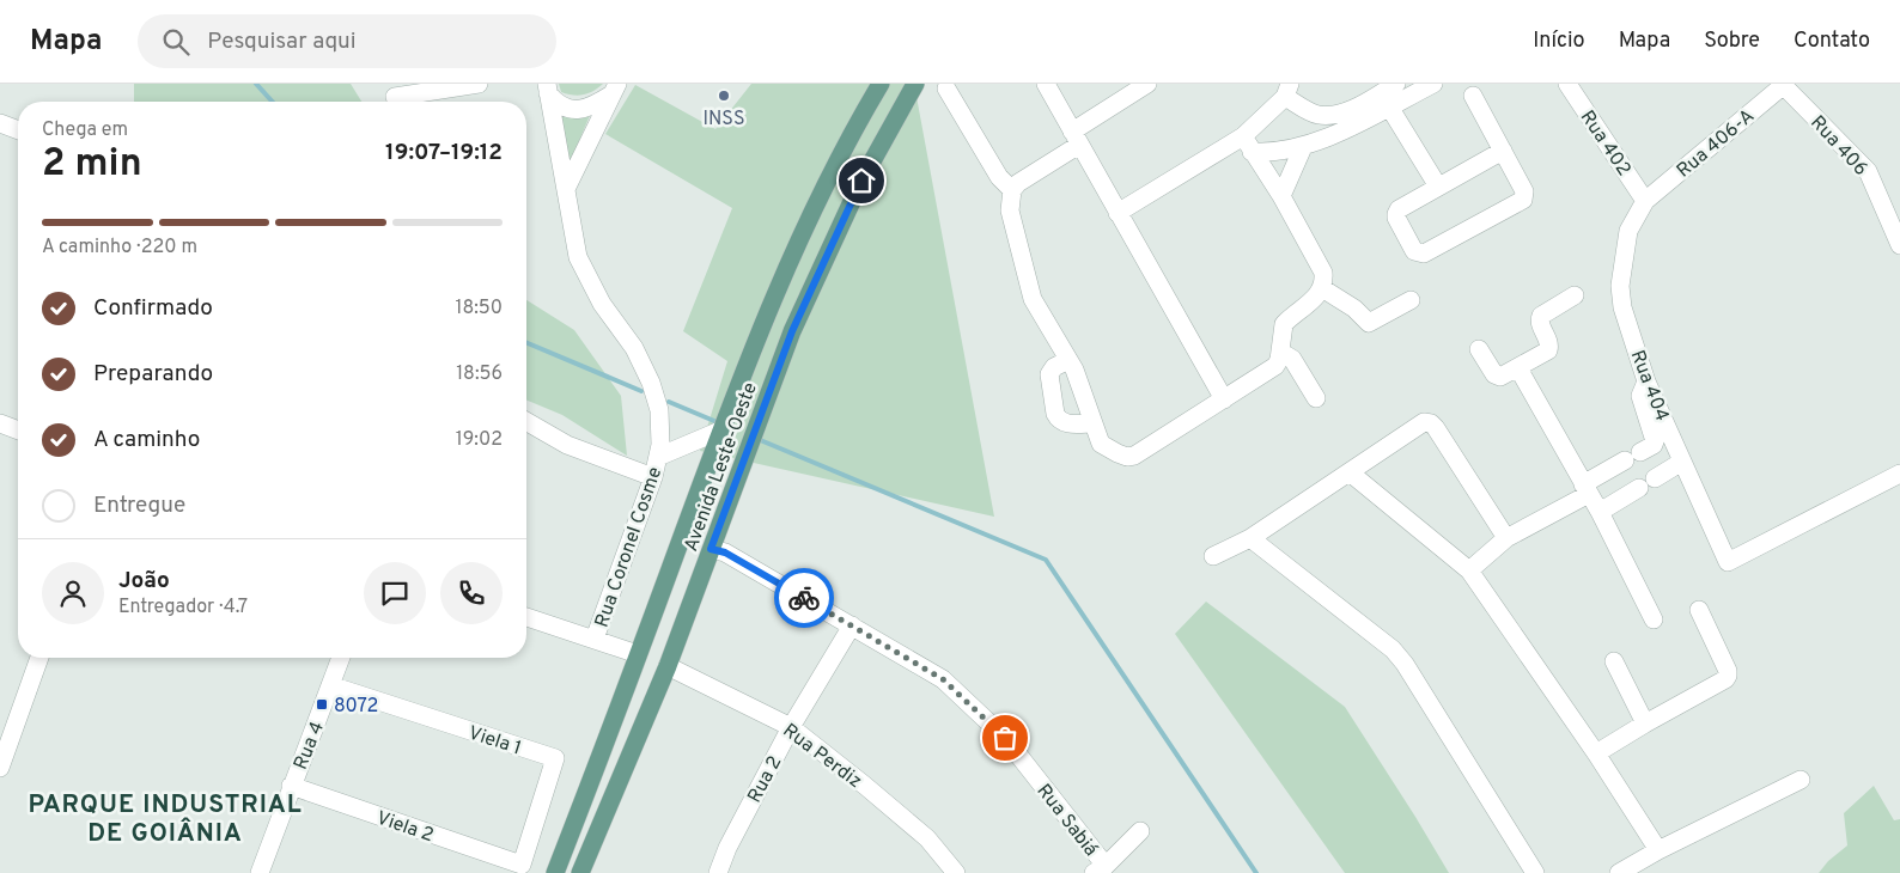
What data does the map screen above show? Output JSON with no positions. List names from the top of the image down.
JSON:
{
  "streets": {
    "main road": ["Avenida Leste-Oeste"],
    "street": [
      "Rua 402",
      "Rua 406-A",
      "Rua 406",
      "Rua 404",
      "Rua Coronel Cosme",
      "Viela 1",
      "Rua 4",
      "Rua Perdiz",
      "Rua 2",
      "Rua Sabiá",
      "Viela 2"
    ]
  },
  "crossings": [
    ["Rua 402", "Rua 406-A"],
    ["Rua 402", "Rua 404"],
    ["Rua 406-A", "Rua 406"],
    ["Rua 406-A", "Rua 404"],
    ["Avenida Leste-Oeste", "Rua Perdiz"],
    ["Avenida Leste-Oeste", "Rua Sabiá"],
    ["Viela 1", "Rua 4"],
    ["Viela 1", "Viela 2"],
    ["Rua 4", "Viela 2"],
    ["Rua Perdiz", "Rua 2"],
    ["Rua 2", "Rua Sabiá"]
  ],
  "districts": ["PARQUE INDUSTRIAL DE GOIÂNIA"],
  "places": {
    "other": ["INSS"],
    "transit": ["8072"]
  },
  "page": {
    "header": "Mapa",
    "search": "Pesquisar aqui",
    "nav": [
      "Início",
      "Mapa",
      "Sobre",
      "Contato"
    ],
    "heading": ["2 min", "Chega em", "19:07–19:12"],
    "panel": ["João", "Entregador · 4.7"],
    "bar": "A caminho · 220 m",
    "list": [
      ["Confirmado", "18:50"],
      ["Preparando", "18:56"],
      ["A caminho", "19:02"],
      "Entregue"
    ]
  }
}
